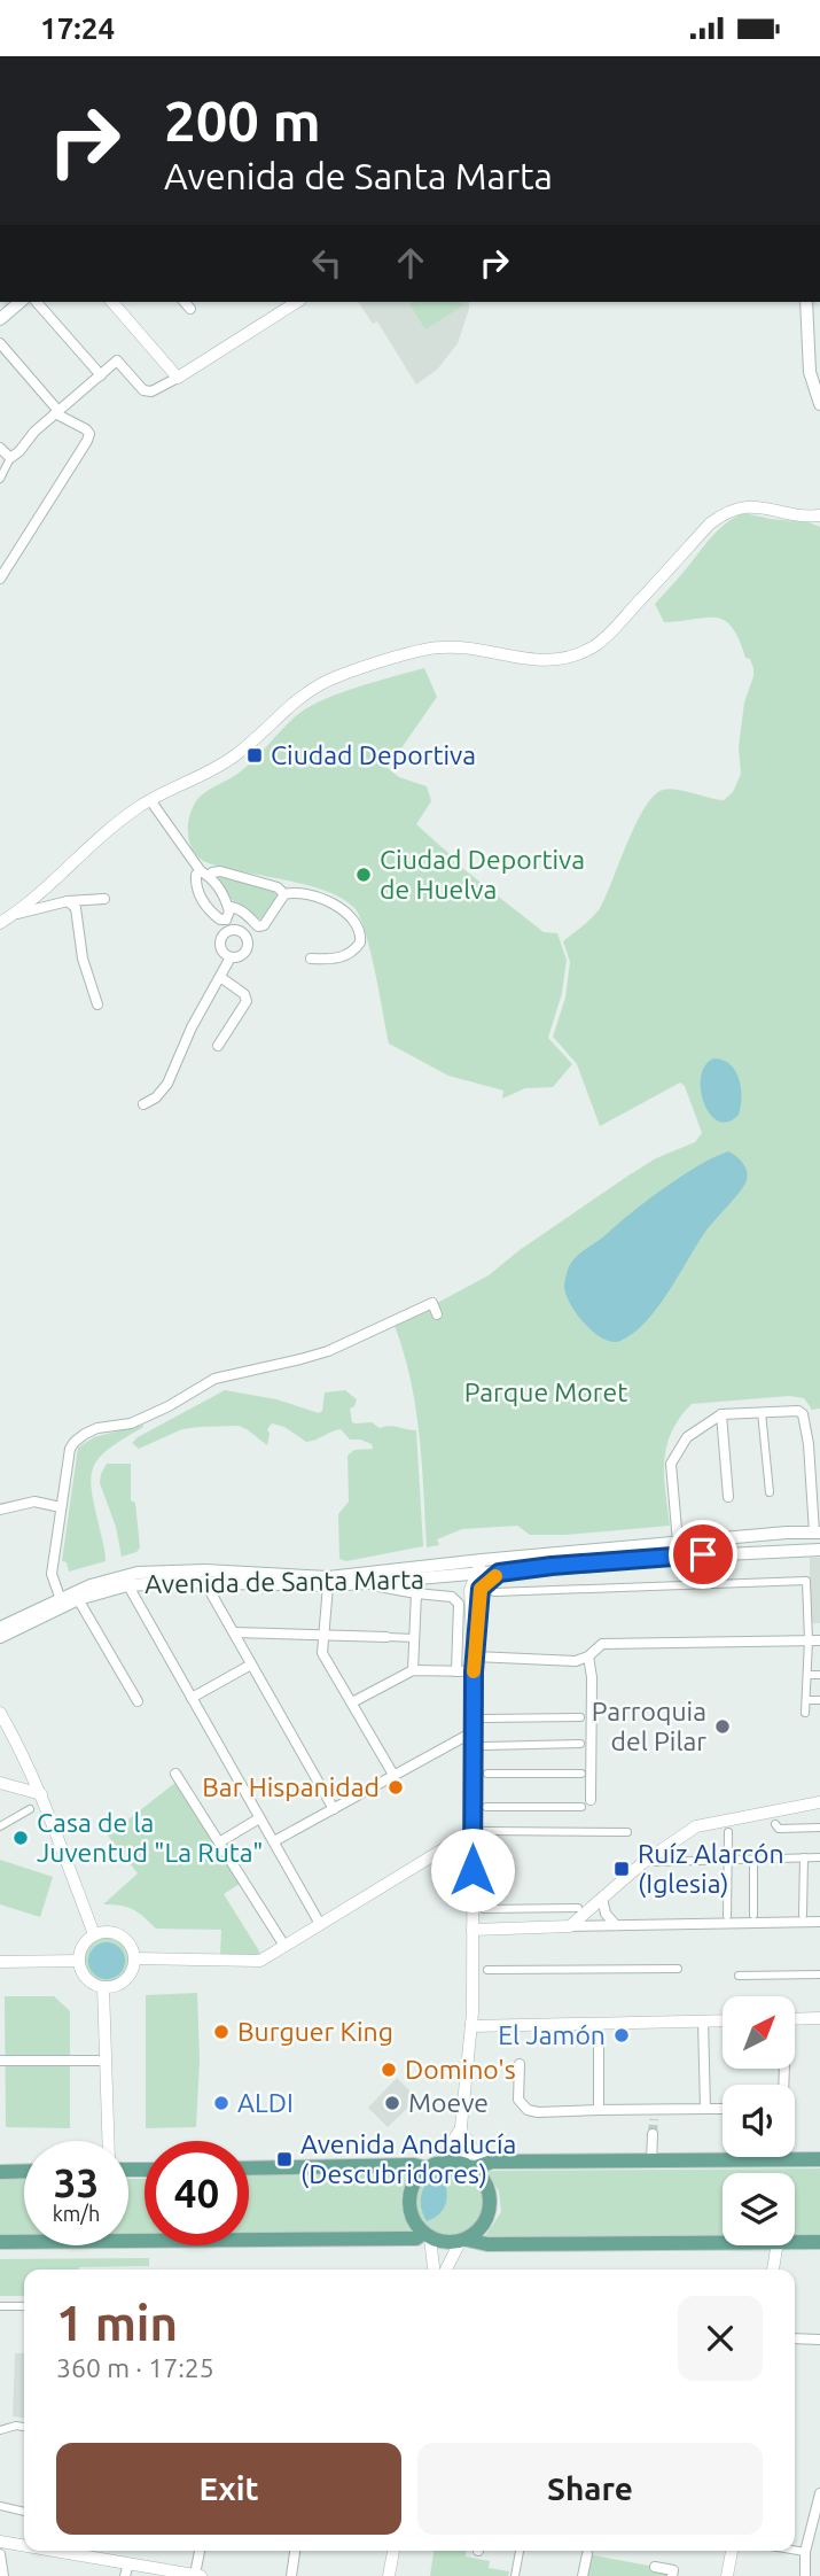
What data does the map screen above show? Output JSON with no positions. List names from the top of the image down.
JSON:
{
  "streets": {
    "main road": ["Avenida de Santa Marta"]
  },
  "parks": ["Parque Moret"],
  "places": {
    "transit": ["Ciudad Deportiva", "Ruíz Alarcón (Iglesia)", "Avenida Andalucía (Descubridores)"],
    "other": [
      "Ciudad Deportiva de Huelva",
      "Parroquia del Pilar",
      "Bar Hispanidad",
      "Casa de la Juventud \"La Ruta\"",
      "Burguer King",
      "El Jamón",
      "Domino's",
      "ALDI",
      "Moeve"
    ]
  },
  "north": "top right",
  "page": {
    "status": "17:24",
    "turn": ["200 m", "Avenida de Santa Marta"],
    "speed": "33 km/h",
    "limit": "40",
    "heading": ["1 min", "360 m · 17:25"],
    "buttons": ["Exit", "Share"]
  }
}
